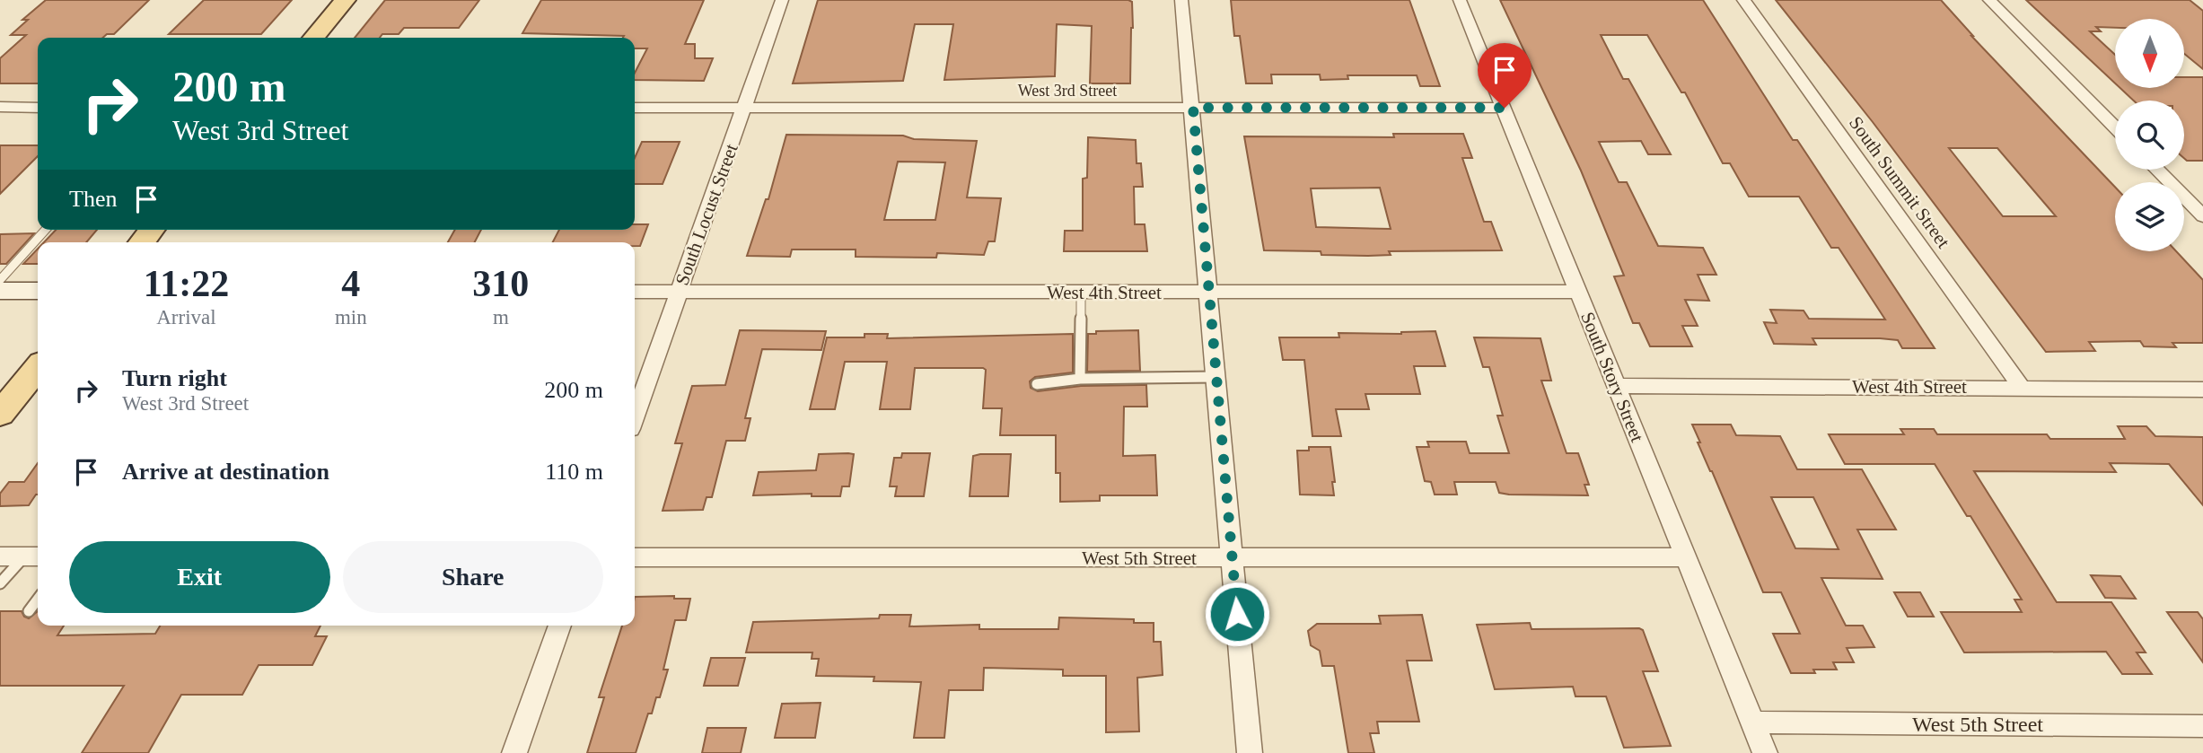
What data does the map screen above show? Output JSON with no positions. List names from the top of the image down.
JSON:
{
  "streets": {
    "street": [
      "West 3rd Street",
      "South Summit Street",
      "South Locust Street",
      "West 4th Street",
      "South Story Street",
      "West 5th Street"
    ]
  },
  "crossings": [
    ["West 3rd Street", "South Locust Street"],
    ["West 3rd Street", "South Story Street"],
    ["South Summit Street", "West 4th Street"],
    ["South Locust Street", "West 4th Street"],
    ["West 4th Street", "South Story Street"],
    ["South Story Street", "West 5th Street"]
  ],
  "north": "bottom",
  "page": {
    "turn": ["200 m", "West 3rd Street"],
    "then": "Then",
    "eta": [
      "11:22",
      "Arrival",
      "4",
      "min",
      "310",
      "m"
    ],
    "list": [
      {
        "name": "Turn right",
        "note": "West 3rd Street",
        "value": "200 m"
      },
      {
        "name": "Arrive at destination",
        "value": "110 m"
      }
    ],
    "buttons": ["Exit", "Share"]
  }
}
